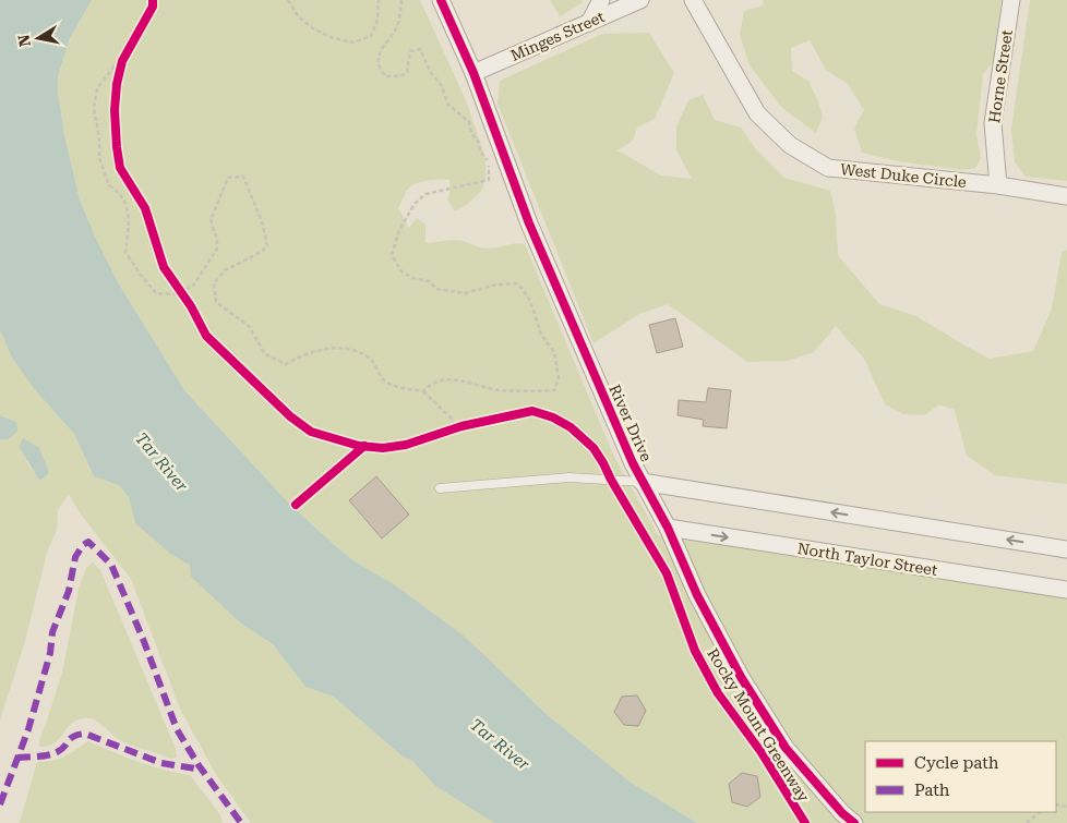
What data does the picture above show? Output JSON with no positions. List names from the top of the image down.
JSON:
{
  "streets": {
    "street": [
      "Minges Street",
      "Horne Street",
      "West Duke Circle",
      "River Drive",
      "North Taylor Street"
    ],
    "cycle path": ["Rocky Mount Greenway"]
  },
  "crossings": [
    ["Minges Street", "River Drive"],
    ["Horne Street", "West Duke Circle"],
    ["River Drive", "North Taylor Street"]
  ],
  "water": ["Tar River"],
  "legend": ["Cycle path", "Path"],
  "north": "left"
}
